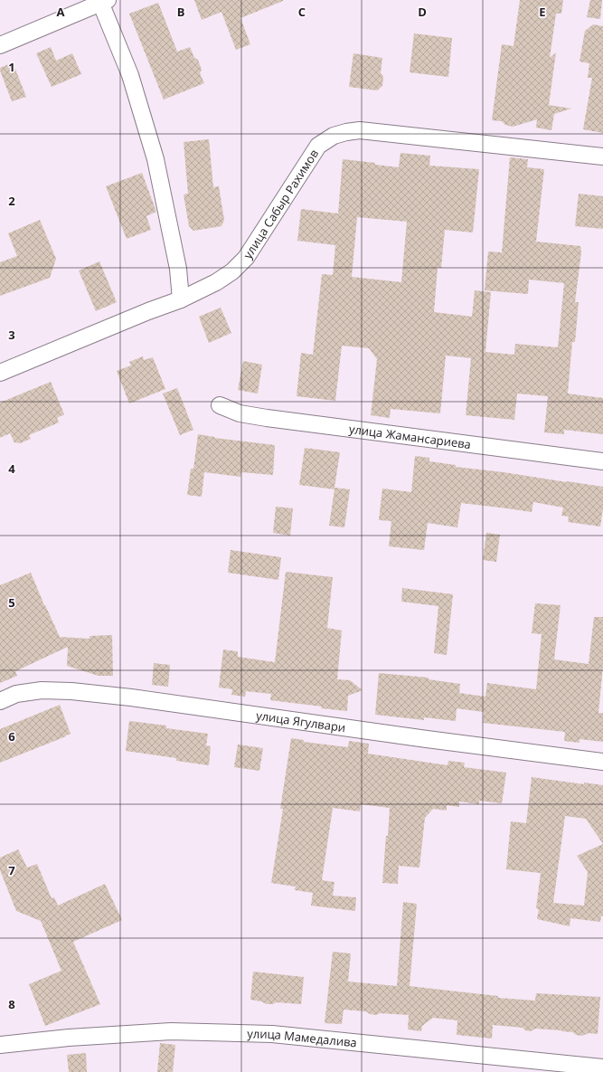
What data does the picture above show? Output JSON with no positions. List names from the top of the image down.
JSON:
{
  "streets": {
    "street": [
      "улица Сабыр Рахимов",
      "улица Жамансариева",
      "улица Ягулвари",
      "улица Мамедалива"
    ]
  },
  "grid": {
    "columns": [
      "A",
      "B",
      "C",
      "D",
      "E"
    ],
    "rows": [
      "1",
      "2",
      "3",
      "4",
      "5",
      "6",
      "7",
      "8"
    ]
  }
}
